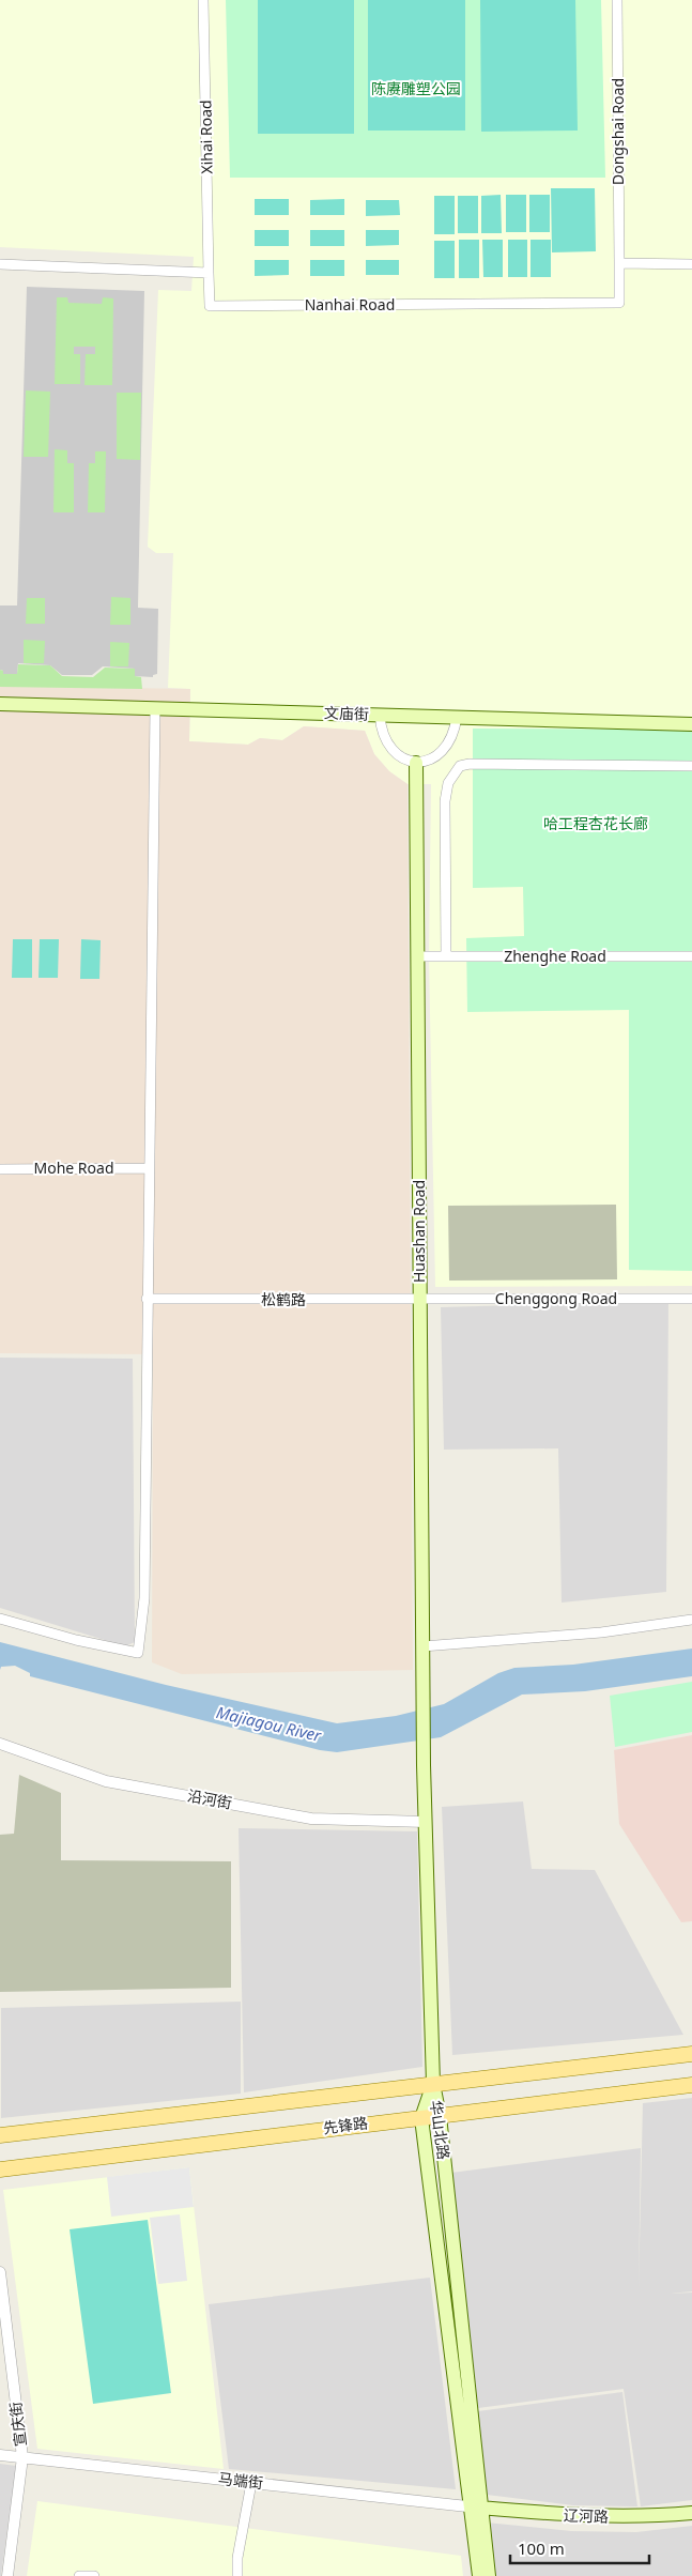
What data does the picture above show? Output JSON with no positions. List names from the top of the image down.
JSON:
{
  "streets": {
    "main road": [
      "文庙街",
      "Huashan Road",
      "先锋路",
      "华山北路",
      "辽河路"
    ],
    "street": [
      "Dongshai Road",
      "Xihai Road",
      "Nanhai Road",
      "Zhenghe Road",
      "Mohe Road",
      "Chenggong Road",
      "松鹤路",
      "沿河街",
      "宣庆街",
      "马端街"
    ]
  },
  "crossings": [
    ["Dongshai Road", "Nanhai Road"],
    ["Xihai Road", "Nanhai Road"],
    ["Zhenghe Road", "Huashan Road"],
    ["Huashan Road", "Chenggong Road"],
    ["Huashan Road", "松鹤路"],
    ["Huashan Road", "沿河街"],
    ["Huashan Road", "华山北路"],
    ["Chenggong Road", "松鹤路"],
    ["先锋路", "华山北路"],
    ["华山北路", "马端街"],
    ["华山北路", "辽河路"],
    ["宣庆街", "马端街"],
    ["马端街", "辽河路"]
  ],
  "water": ["Majiagou River"],
  "parks": ["陈赓雕塑公园", "哈工程杏花长廊"],
  "scale_bar": "100 m"
}
